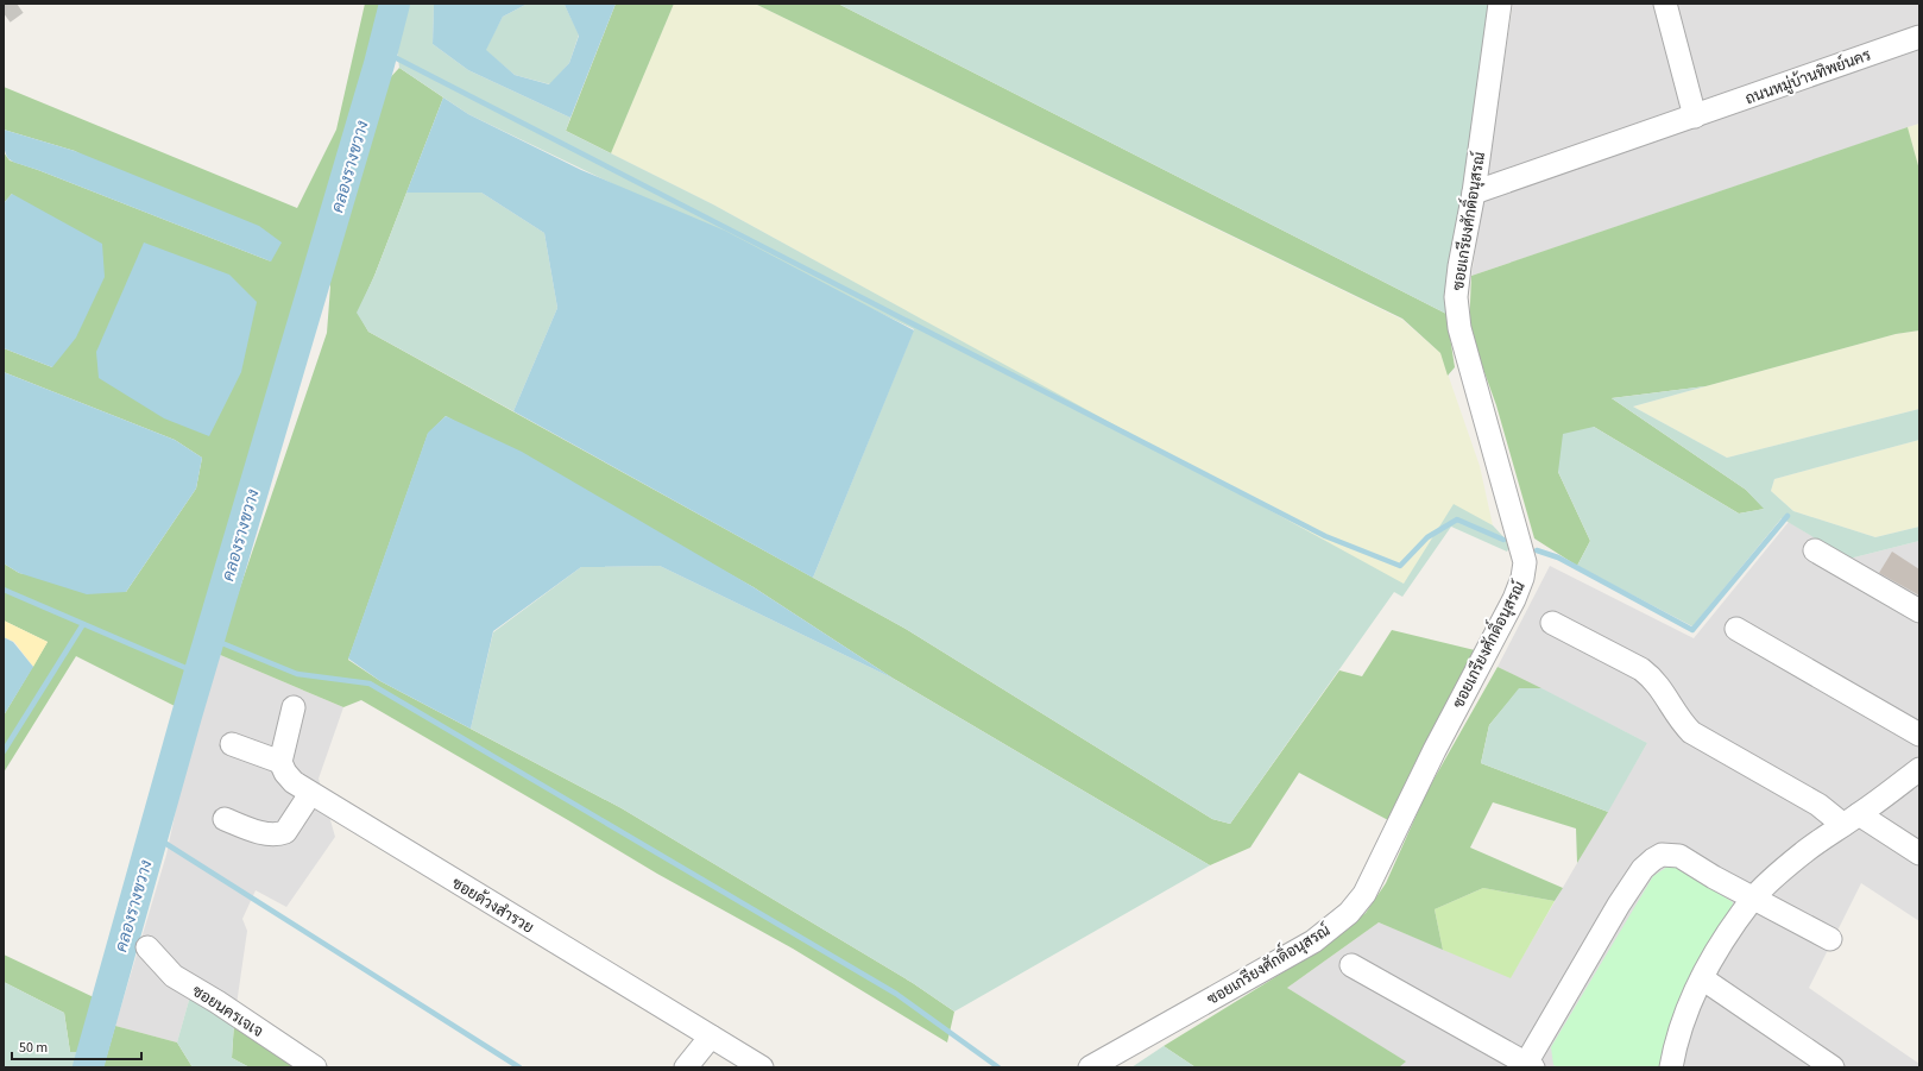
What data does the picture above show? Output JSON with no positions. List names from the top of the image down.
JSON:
{
  "streets": {
    "street": [
      "ถนนหมู่บ้านทิพย์นคร",
      "ซอยเกรียงศักดิ์อนุสรณ์",
      "ซอยด้วงสำรวย",
      "ซอยนครเจเจ"
    ]
  },
  "crossings": [
    ["ถนนหมู่บ้านทิพย์นคร", "ซอยเกรียงศักดิ์อนุสรณ์"]
  ],
  "water": ["คลองรางขวาง"],
  "scale_bar": "50 m"
}
